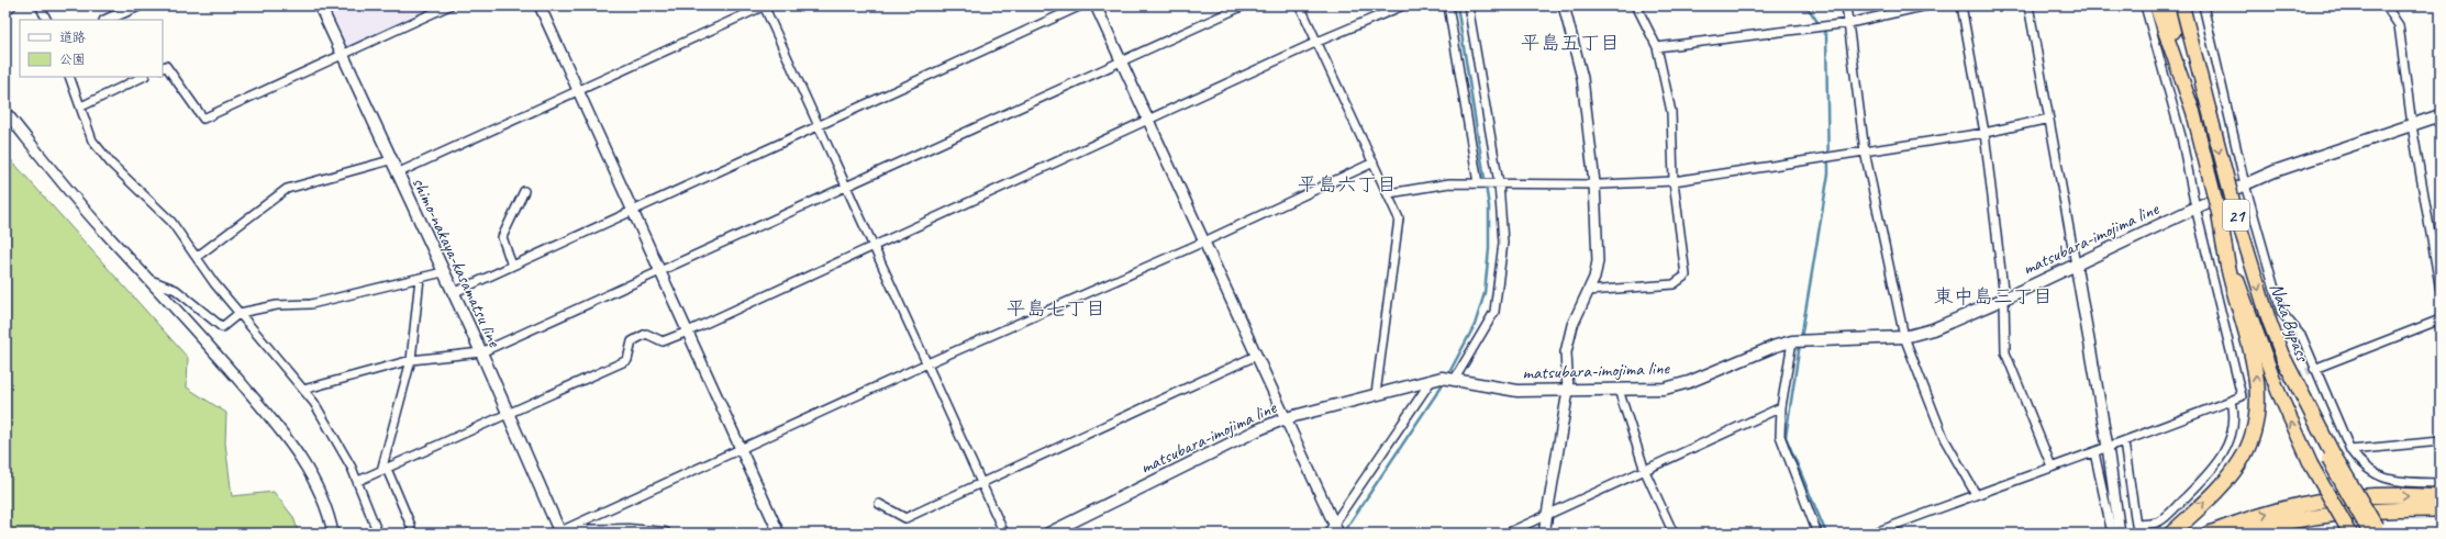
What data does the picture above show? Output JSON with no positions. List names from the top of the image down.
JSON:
{
  "streets": {
    "highway": ["21", "Naka Bypass"],
    "main road": ["matsubara-imojima line", "shimo-nakaya-kasamatsu line"]
  },
  "crossings": [
    ["21", "Naka Bypass"]
  ],
  "districts": [
    "平島五丁目",
    "平島六丁目",
    "東中島三丁目",
    "平島七丁目"
  ],
  "legend": ["道路", "公園"]
}
